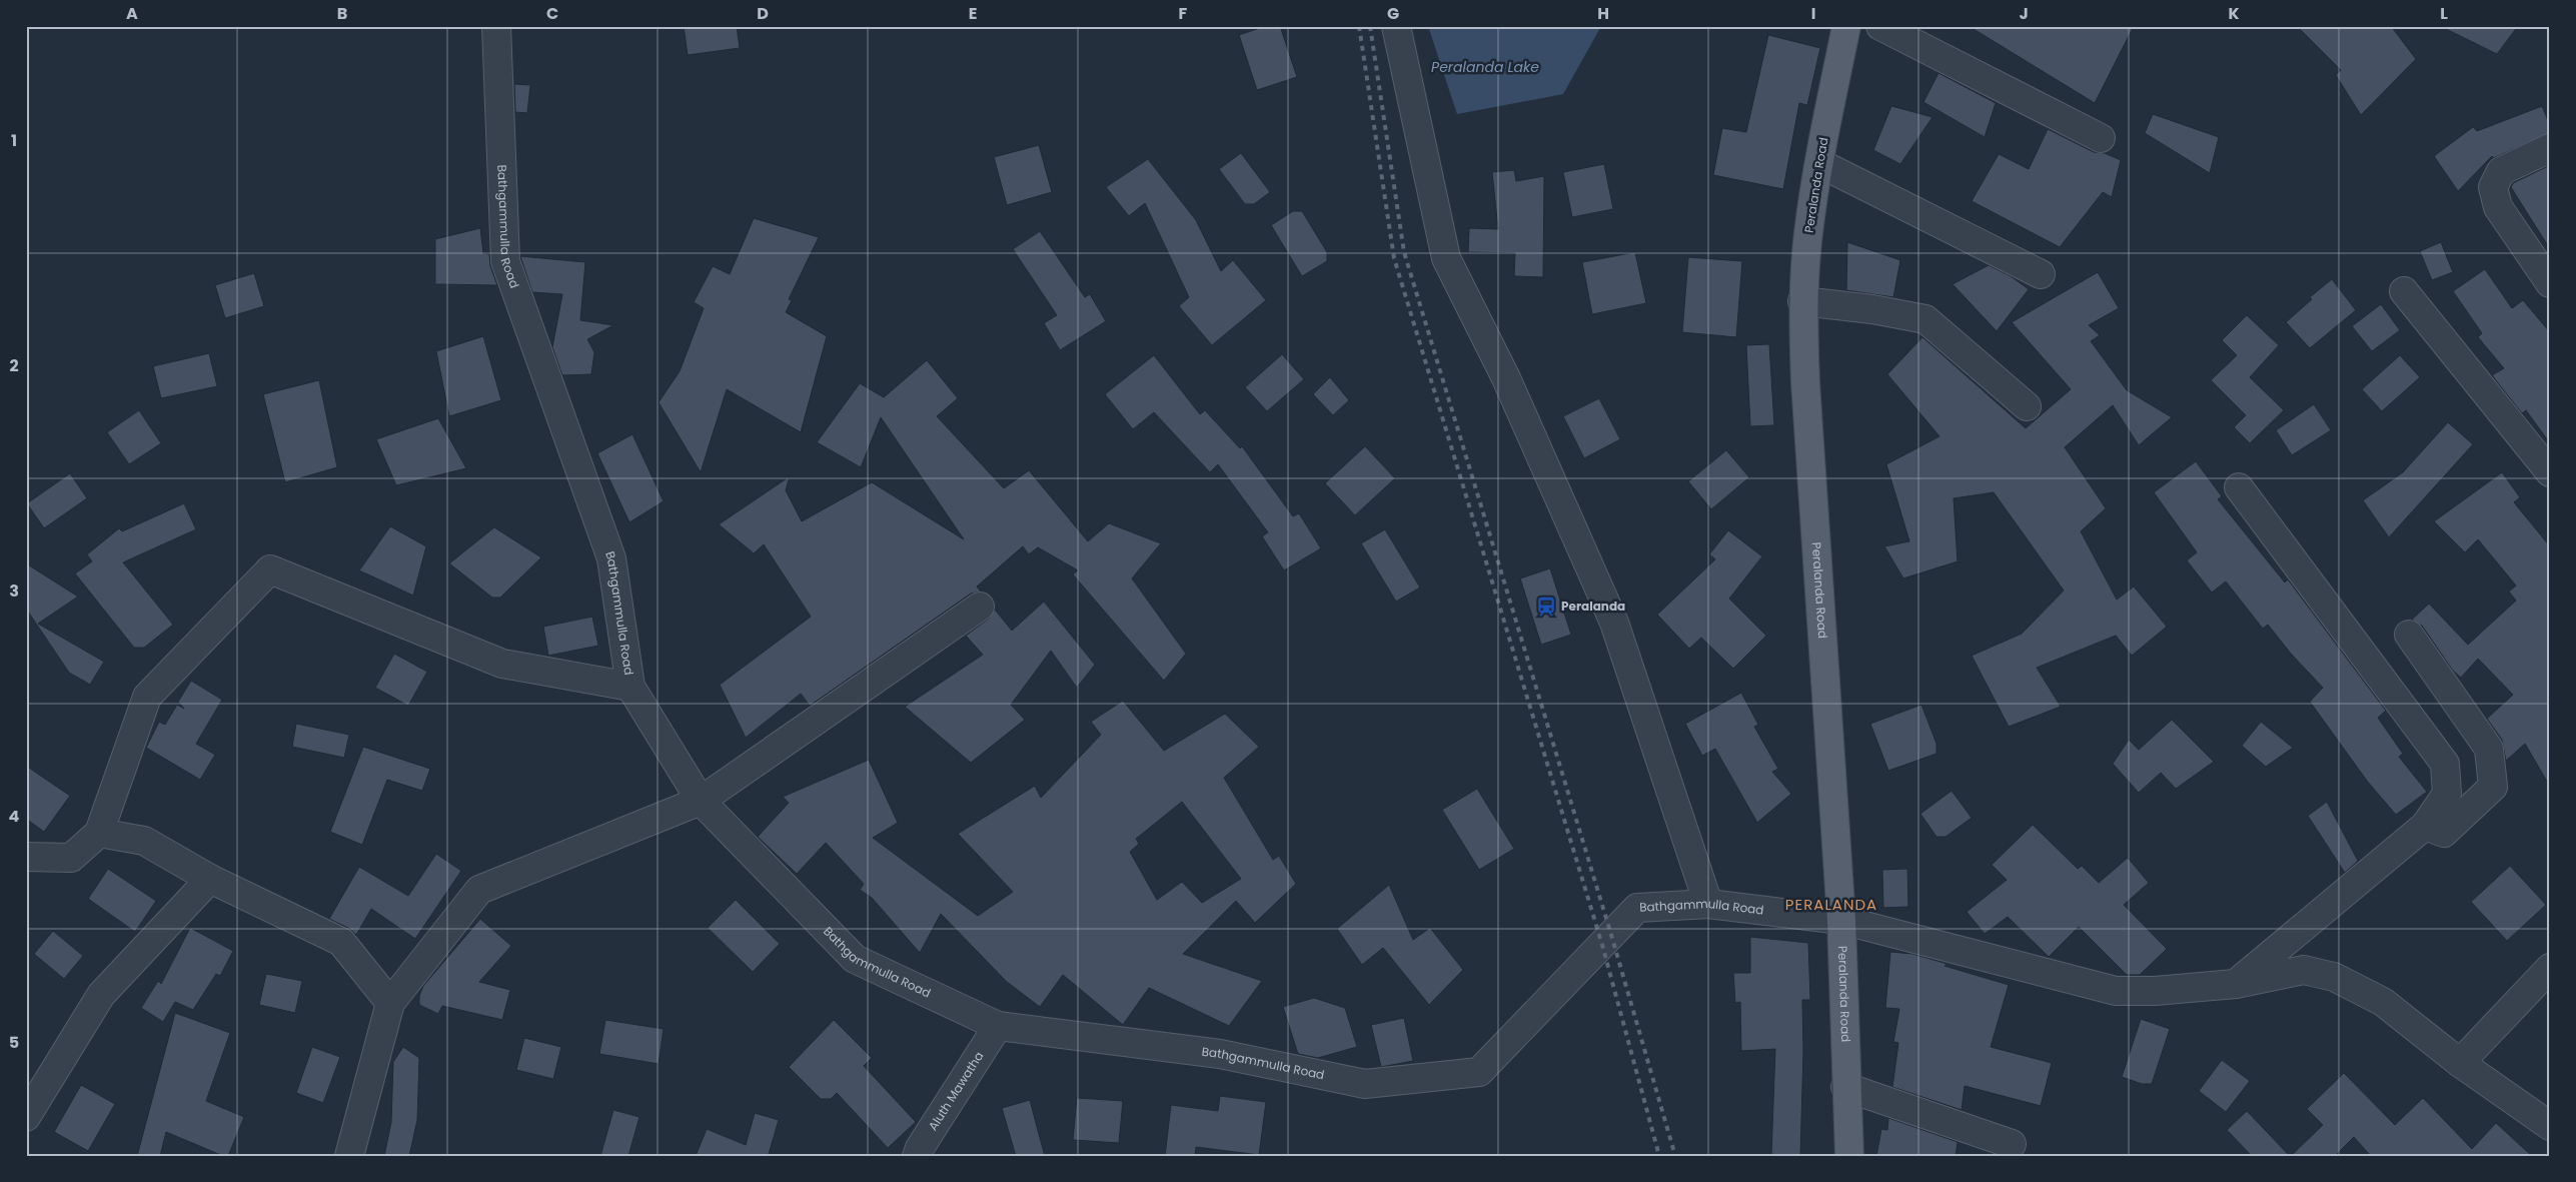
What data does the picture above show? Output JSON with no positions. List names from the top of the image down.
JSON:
{
  "streets": {
    "main road": ["Peralanda Road"],
    "street": ["Bathgammulla Road", "Aluth Mawatha"]
  },
  "crossings": [
    ["Peralanda Road", "Bathgammulla Road"],
    ["Bathgammulla Road", "Aluth Mawatha"]
  ],
  "districts": ["PERALANDA"],
  "water": ["Peralanda Lake"],
  "places": {
    "station": ["Peralanda"]
  },
  "grid": {
    "columns": [
      "A",
      "B",
      "C",
      "D",
      "E",
      "F",
      "G",
      "H",
      "I",
      "J",
      "K",
      "L"
    ],
    "rows": [
      "1",
      "2",
      "3",
      "4",
      "5"
    ]
  }
}
